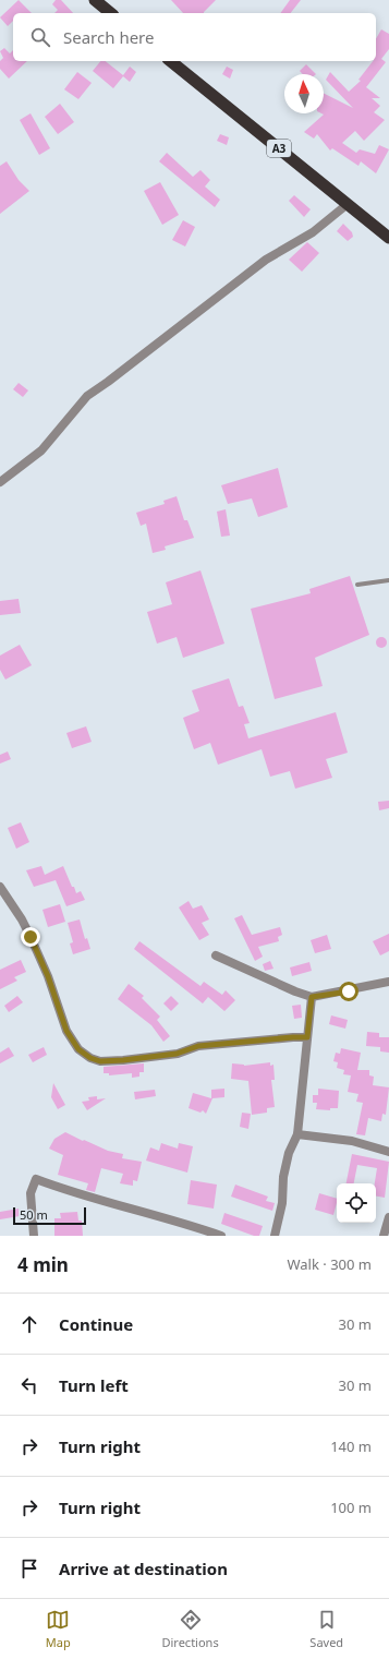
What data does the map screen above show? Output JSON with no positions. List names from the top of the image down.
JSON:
{
  "streets": {
    "highway": ["A3"]
  },
  "scale_bar": "50 m",
  "north": "top",
  "page": {
    "search": "Search here",
    "scale": "50 m",
    "heading": ["4 min", "Walk · 300 m"],
    "list": [
      ["Continue", "30 m"],
      ["Turn left", "30 m"],
      ["Turn right", "140 m"],
      ["Turn right", "100 m"],
      "Arrive at destination"
    ],
    "nav": ["Map", "Directions", "Saved"]
  }
}
